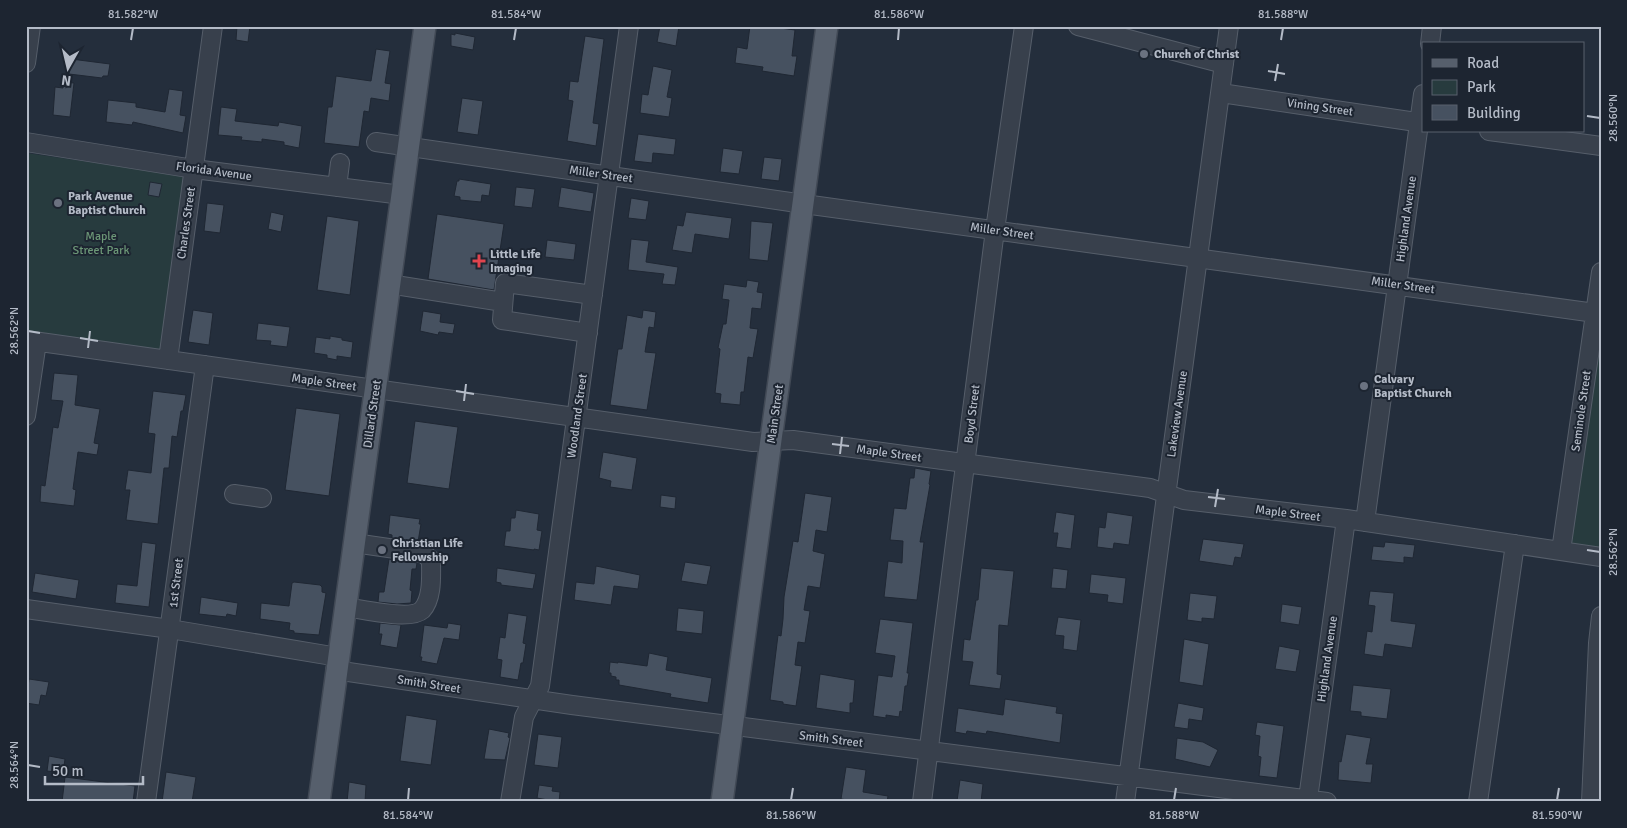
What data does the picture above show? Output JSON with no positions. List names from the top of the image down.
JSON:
{
  "streets": {
    "main road": ["Dillard Street", "Main Street"],
    "street": [
      "Vining Street",
      "Florida Avenue",
      "Miller Street",
      "Highland Avenue",
      "Charles Street",
      "Maple Street",
      "Seminole Street",
      "Boyd Street",
      "Lakeview Avenue",
      "Woodland Street",
      "1st Street",
      "Smith Street"
    ]
  },
  "crossings": [
    ["Vining Street", "Highland Avenue"],
    ["Vining Street", "Lakeview Avenue"],
    ["Florida Avenue", "Charles Street"],
    ["Florida Avenue", "Dillard Street"],
    ["Miller Street", "Highland Avenue"],
    ["Miller Street", "Seminole Street"],
    ["Miller Street", "Dillard Street"],
    ["Miller Street", "Main Street"],
    ["Miller Street", "Boyd Street"],
    ["Miller Street", "Lakeview Avenue"],
    ["Miller Street", "Woodland Street"],
    ["Highland Avenue", "Maple Street"],
    ["Highland Avenue", "Smith Street"],
    ["Charles Street", "Maple Street"],
    ["Maple Street", "Seminole Street"],
    ["Maple Street", "Dillard Street"],
    ["Maple Street", "Main Street"],
    ["Maple Street", "Boyd Street"],
    ["Maple Street", "Lakeview Avenue"],
    ["Maple Street", "Woodland Street"],
    ["Maple Street", "1st Street"],
    ["Dillard Street", "Smith Street"],
    ["Main Street", "Smith Street"],
    ["Boyd Street", "Smith Street"],
    ["Lakeview Avenue", "Smith Street"],
    ["Woodland Street", "Smith Street"],
    ["1st Street", "Smith Street"]
  ],
  "parks": ["Maple Street Park"],
  "places": {
    "other": [
      "Church of Christ",
      "Park Avenue Baptist Church",
      "Calvary Baptist Church",
      "Christian Life Fellowship"
    ],
    "health": ["Little Life Imaging"]
  },
  "legend": ["Road", "Park", "Building"],
  "scale_bar": "50 m",
  "north": "bottom",
  "coordinates": [
    "81.582°W",
    "81.584°W",
    "81.586°W",
    "81.588°W",
    "28.560°N",
    "28.562°N",
    "28.564°N",
    "81.590°W"
  ]
}
